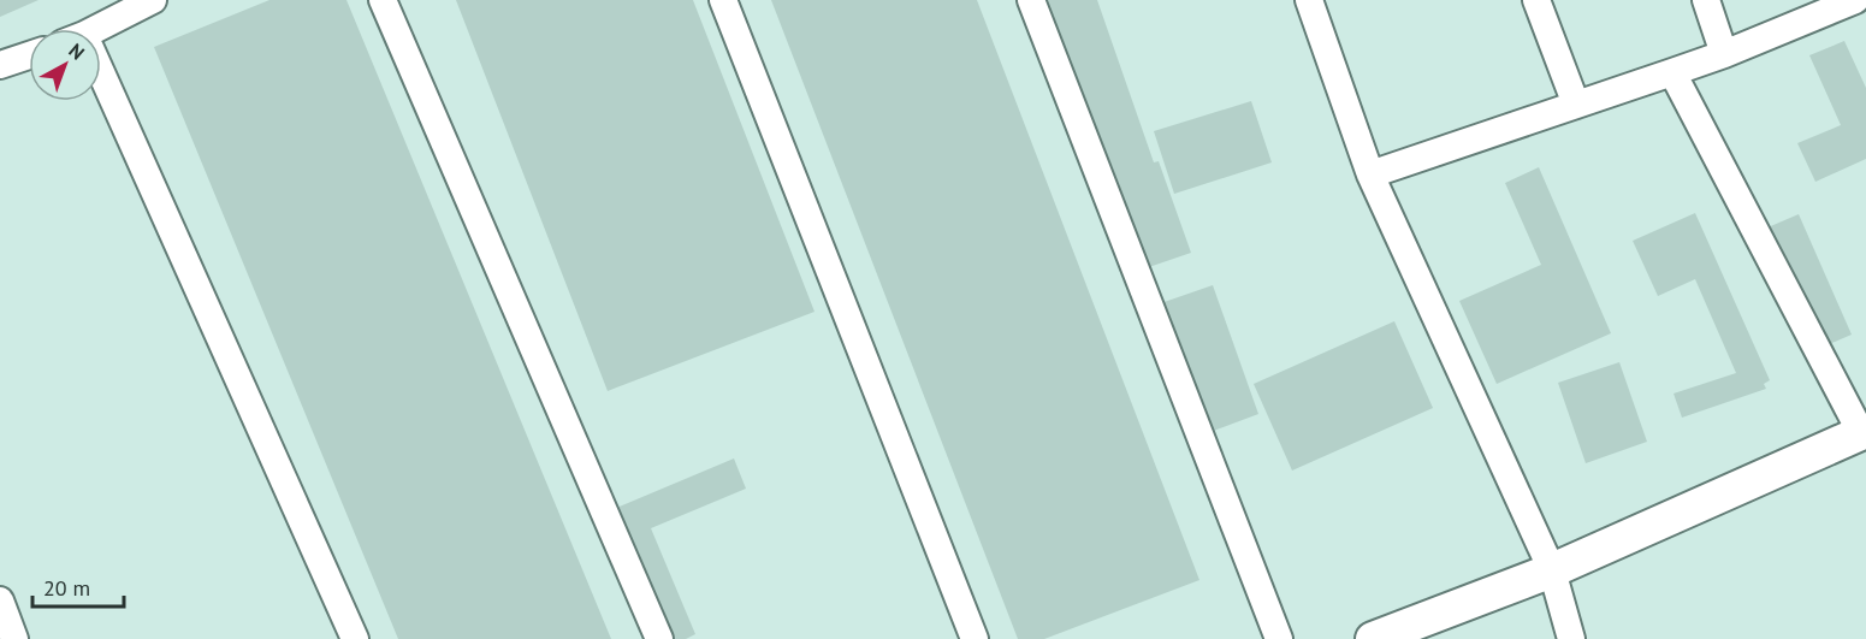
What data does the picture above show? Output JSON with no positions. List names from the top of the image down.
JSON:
{
  "scale_bar": "20 m",
  "north": "top right"
}
